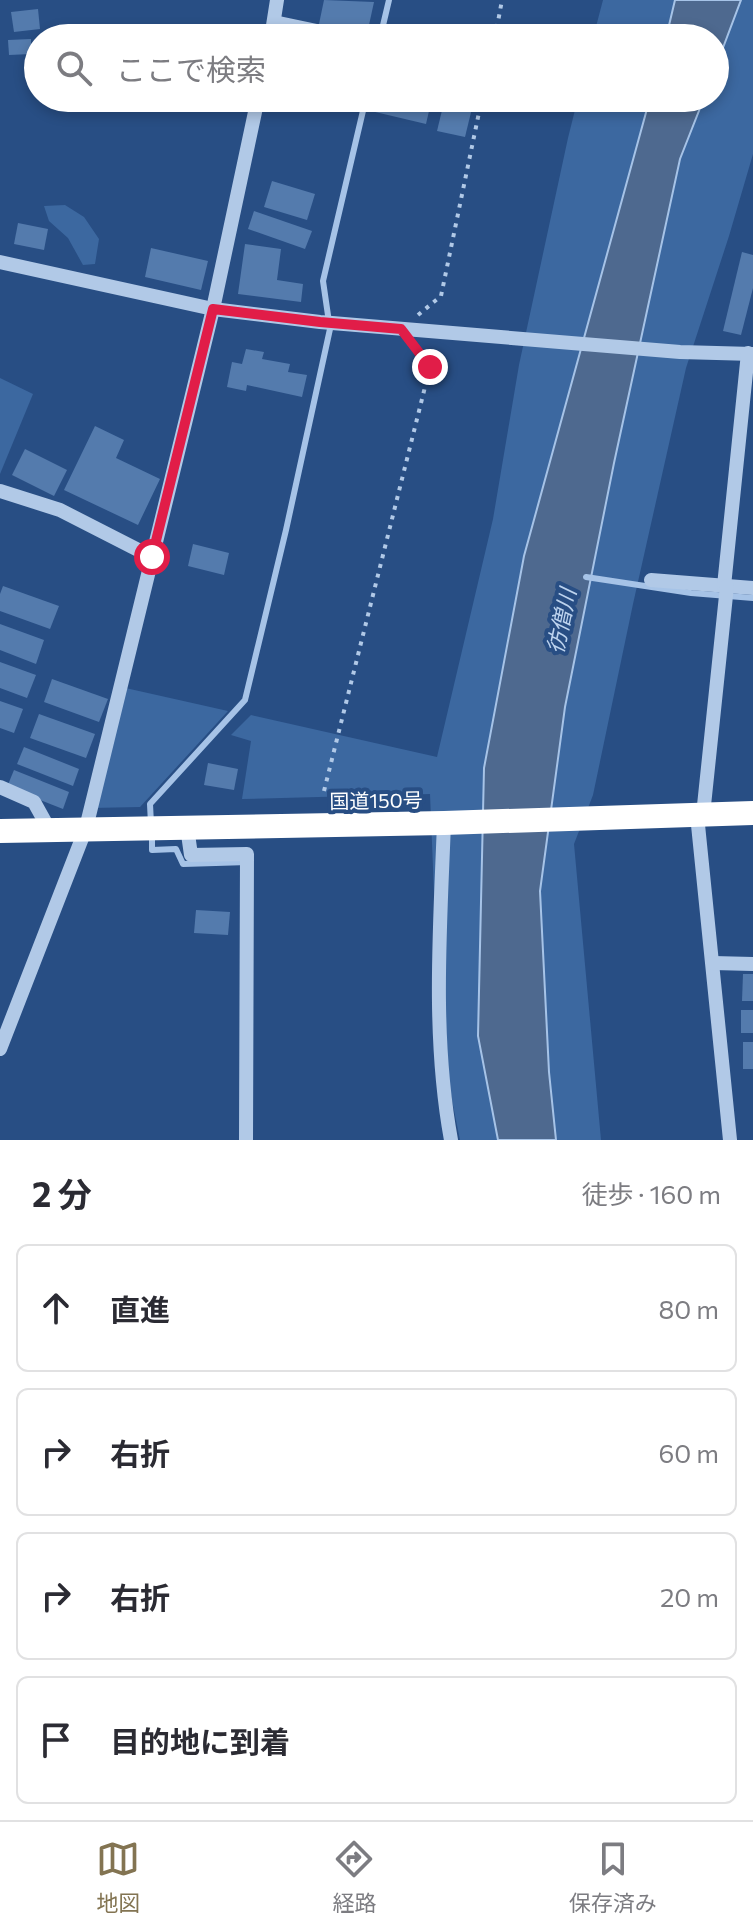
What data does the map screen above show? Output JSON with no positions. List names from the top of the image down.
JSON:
{
  "streets": {
    "highway": ["国道150号"]
  },
  "water": ["彷僧川"],
  "page": {
    "search": "ここで検索",
    "heading": ["2 分", "徒歩 · 160 m"],
    "list": [
      ["直進", "80 m"],
      ["右折", "60 m"],
      ["右折", "20 m"],
      "目的地に到着"
    ],
    "nav": ["地図", "経路", "保存済み"]
  }
}
